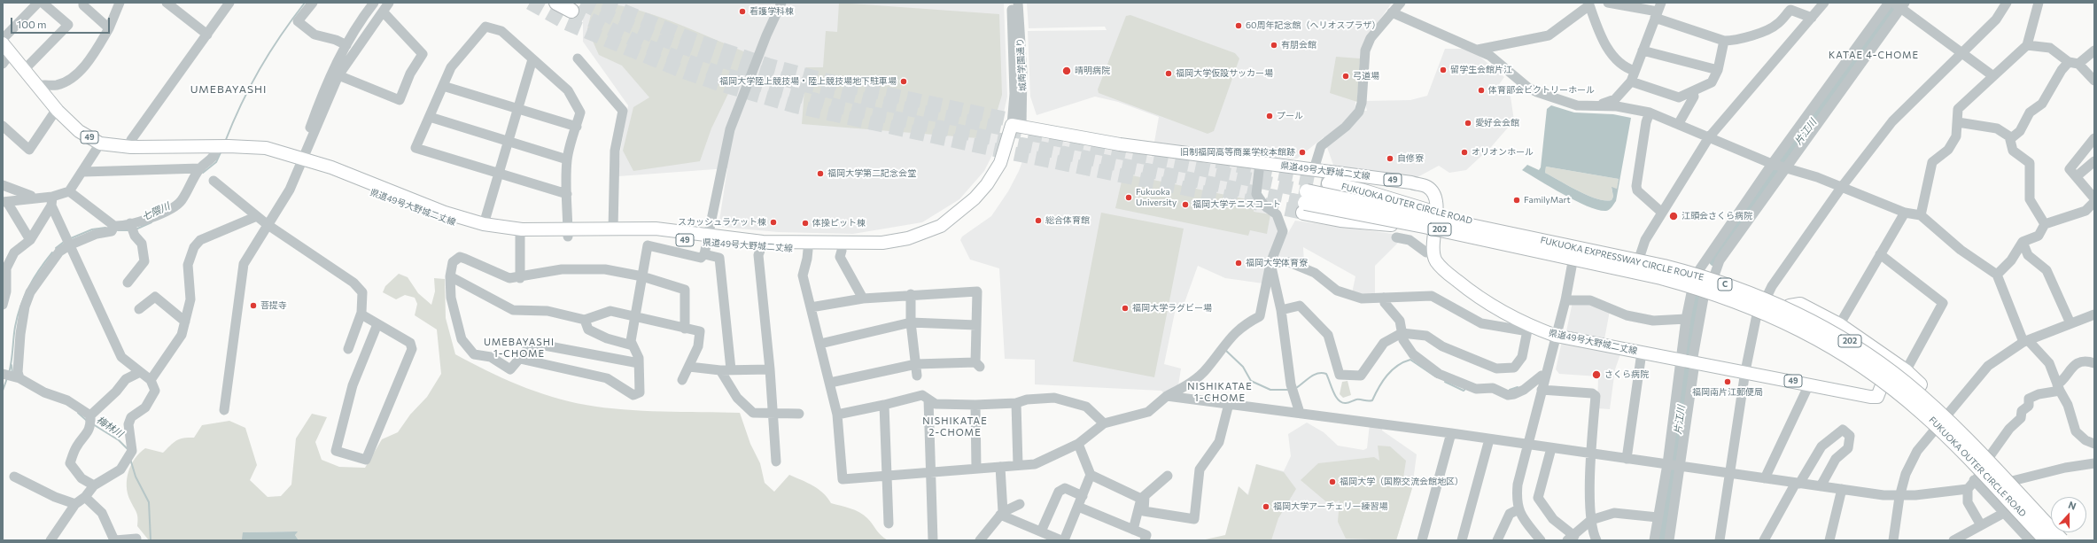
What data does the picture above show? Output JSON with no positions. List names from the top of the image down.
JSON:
{
  "streets": {
    "highway": [
      "FUKUOKA OUTER CIRCLE ROAD",
      "202",
      "FUKUOKA EXPRESSWAY CIRCLE ROUTE",
      "C"
    ],
    "main road": ["49", "県道49号大野城二丈線"],
    "street": ["城南学園通り"]
  },
  "crossings": [
    ["城南学園通り", "県道49号大野城二丈線"],
    ["県道49号大野城二丈線", "FUKUOKA OUTER CIRCLE ROAD"],
    ["FUKUOKA OUTER CIRCLE ROAD", "FUKUOKA EXPRESSWAY CIRCLE ROUTE"]
  ],
  "districts": [
    "KATAE 4-CHOME",
    "UMEBAYASHI",
    "UMEBAYASHI 1-CHOME",
    "NISHIKATAE 1-CHOME",
    "NISHIKATAE 2-CHOME"
  ],
  "water": ["片江川", "七隈川", "梅林川"],
  "places": [
    "看護学科棟",
    "60周年記念館（ヘリオスプラザ）",
    "有朋会館",
    "留学生会館片江",
    "晴明病院",
    "福岡大学仮設サッカー場",
    "弓道場",
    "福岡大学陸上競技場・陸上競技場地下駐車場",
    "体育部会ビクトリーホール",
    "プール",
    "愛好会会館",
    "旧制福岡高等商業学校本館跡",
    "オリオンホール",
    "自修寮",
    "福岡大学第二記念会堂",
    "Fukuoka University",
    "FamilyMart",
    "福岡大学テニスコート",
    "江頭会さくら病院",
    "総合体育館",
    "スカッシュラケット棟",
    "体操ピット棟",
    "福岡大学体育寮",
    "菩提寺",
    "福岡大学ラグビー場",
    "さくら病院",
    "福岡南片江郵便局",
    "福岡大学（国際交流会館地区）",
    "福岡大学アーチェリー練習場"
  ],
  "scale_bar": "100 m",
  "north": "top"
}
